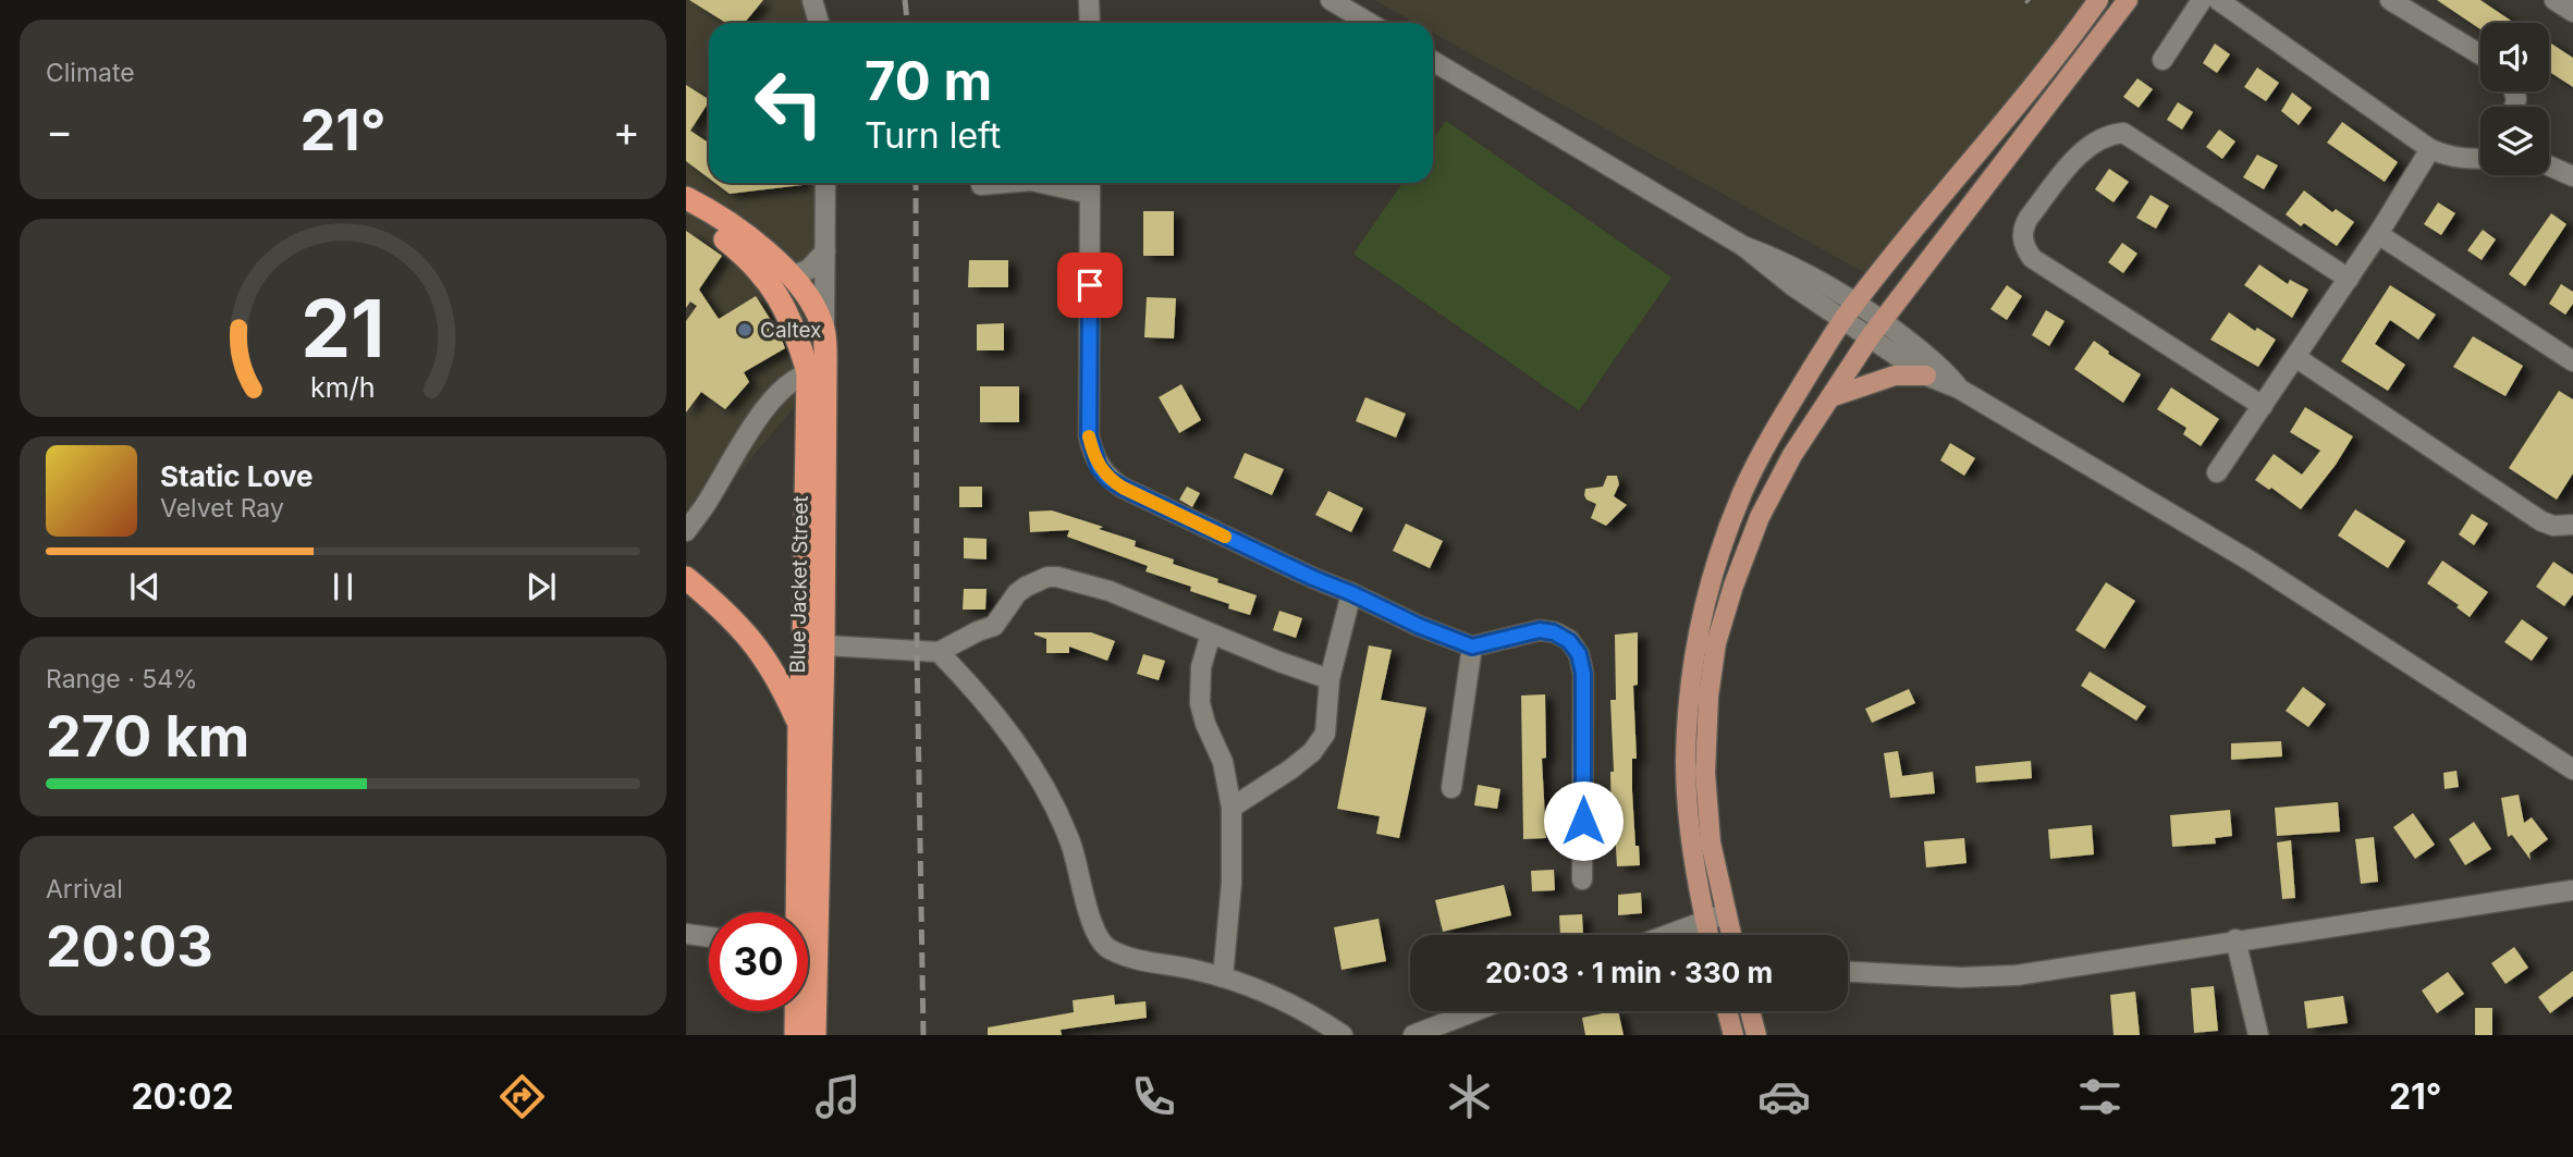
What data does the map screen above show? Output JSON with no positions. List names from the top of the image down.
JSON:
{
  "streets": {
    "highway": ["Blue Jacket Street"]
  },
  "places": ["Caltex"],
  "page": {
    "tile": [
      "Climate",
      ["Range · 54%", "270 km"],
      ["Arrival", "20:03"]
    ],
    "turn": ["70 m", "Turn left"],
    "heat": ["−", "21°", "+"],
    "song": ["Static Love", "Velvet Ray"],
    "limit": "30",
    "trip": "20:03 · 1 min · 330 m",
    "tabs": ["20:02", "21°"],
    "gauge": ["21", "km/h"]
  }
}
